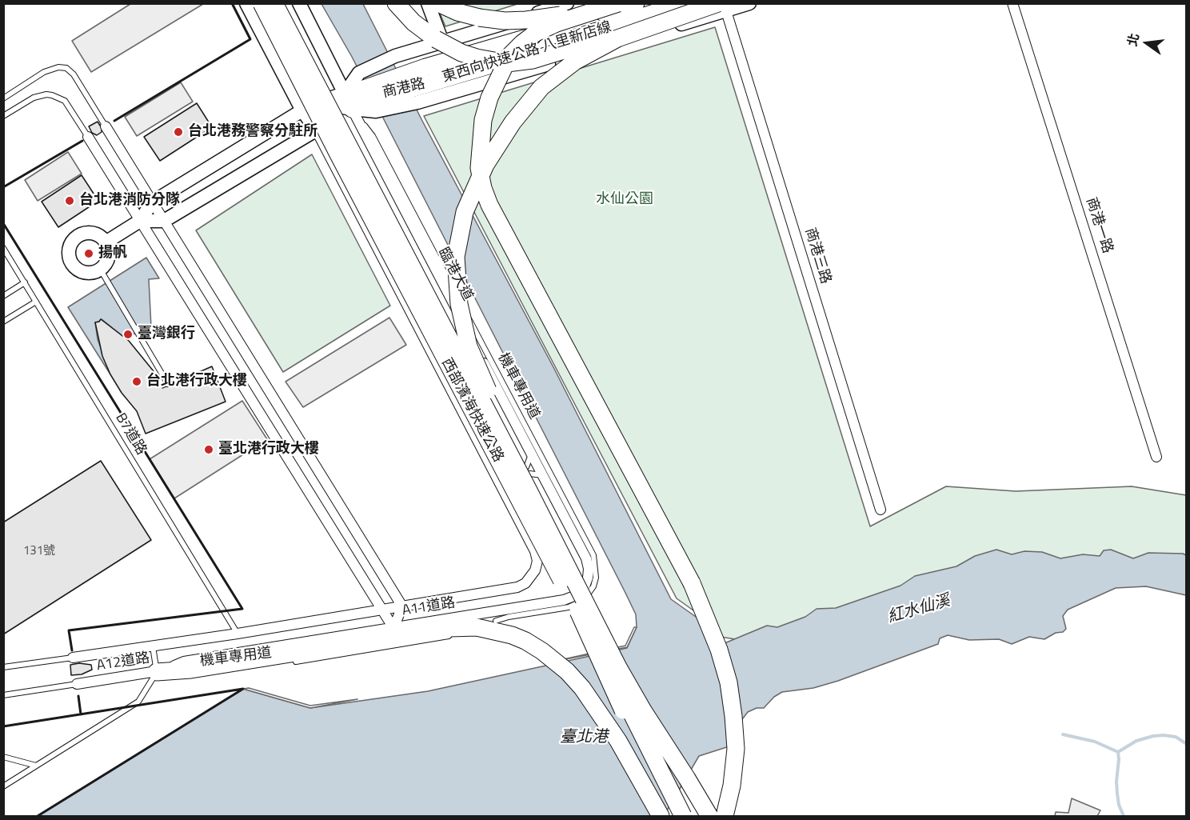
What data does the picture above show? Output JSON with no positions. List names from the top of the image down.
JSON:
{
  "streets": {
    "highway": ["東西向快速公路 八里新店線", "西部濱海快速公路"],
    "street": [
      "商港路",
      "商港一路",
      "商港三路",
      "臨港大道",
      "A11道路",
      "A12道路"
    ],
    "lane": ["機車專用道", "B7道路"]
  },
  "crossings": [
    ["東西向快速公路 八里新店線", "商港路"],
    ["商港路", "商港三路"],
    ["商港路", "臨港大道"],
    ["臨港大道", "機車專用道"],
    ["臨港大道", "A11道路"],
    ["機車專用道", "A12道路"],
    ["B7道路", "A11道路"],
    ["B7道路", "A12道路"],
    ["A11道路", "A12道路"]
  ],
  "water": ["紅水仙溪", "臺北港"],
  "parks": ["水仙公園"],
  "places": [
    "台北港務警察分駐所",
    "台北港消防分隊",
    "揚帆",
    "臺灣銀行",
    "台北港行政大樓",
    "臺北港行政大樓"
  ],
  "house_numbers": ["131號"],
  "north": "left"
}
